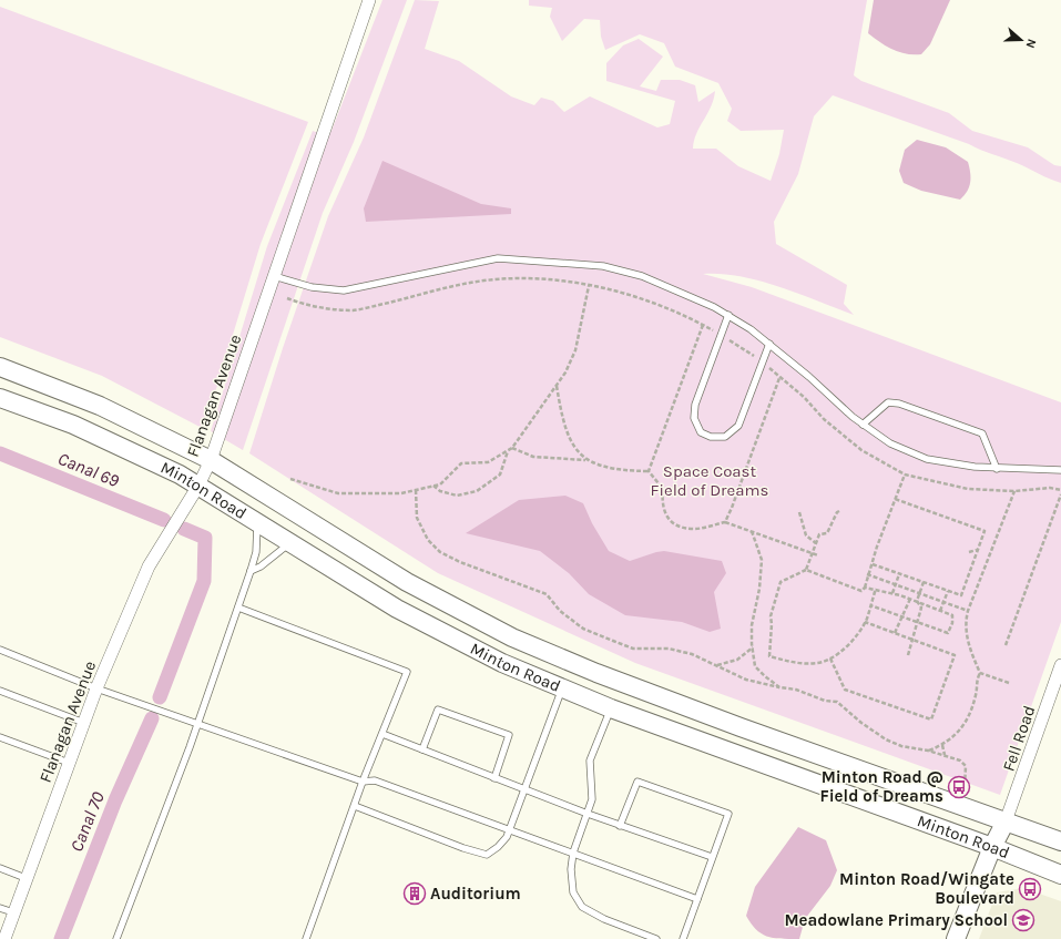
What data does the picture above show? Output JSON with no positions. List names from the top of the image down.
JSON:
{
  "streets": {
    "main road": ["Minton Road"],
    "street": ["Flanagan Avenue", "Fell Road"]
  },
  "crossings": [
    ["Flanagan Avenue", "Minton Road"],
    ["Minton Road", "Fell Road"]
  ],
  "water": ["Canal 69", "Canal 70"],
  "parks": ["Space Coast Field of Dreams"],
  "places": {
    "bus stop": ["Minton Road @ Field of Dreams", "Minton Road/Wingate Boulevard"],
    "building": ["Auditorium"],
    "school or university": ["Meadowlane Primary School"]
  },
  "north": "right"
}
